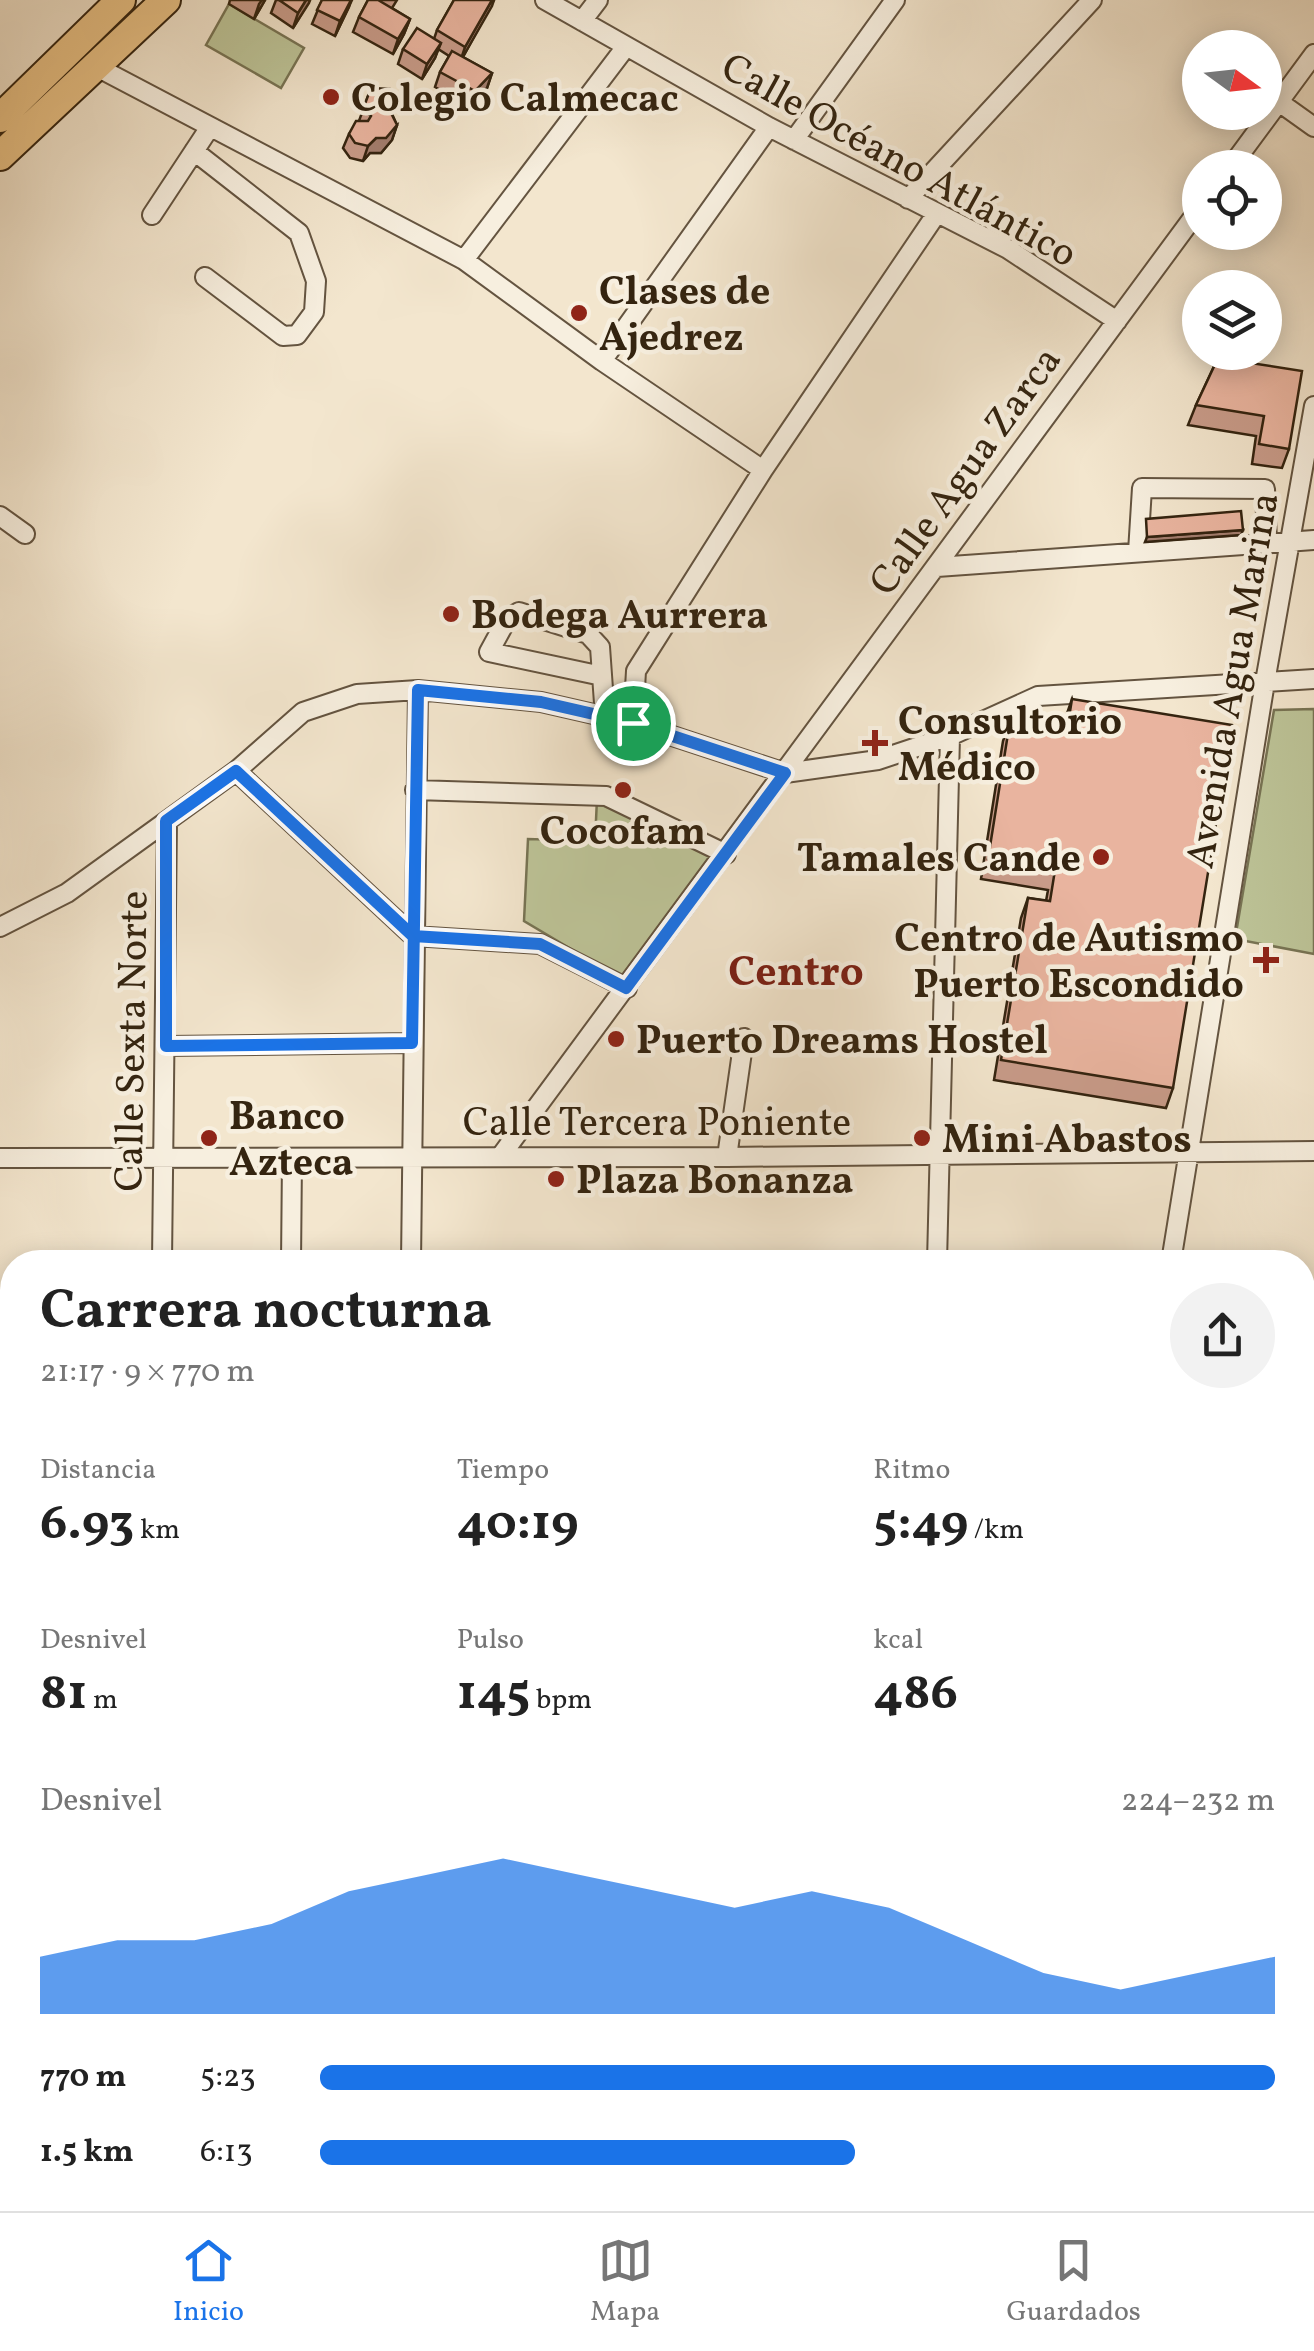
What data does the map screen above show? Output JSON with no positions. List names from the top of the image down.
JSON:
{
  "streets": {
    "street": [
      "Calle Océano Atlántico",
      "Calle Agua Zarca",
      "Avenida Agua Marina",
      "Calle Sexta Norte",
      "Calle Tercera Poniente"
    ]
  },
  "crossings": [
    ["Calle Océano Atlántico", "Calle Agua Zarca"],
    ["Calle Agua Zarca", "Calle Tercera Poniente"],
    ["Avenida Agua Marina", "Calle Tercera Poniente"],
    ["Calle Sexta Norte", "Calle Tercera Poniente"]
  ],
  "districts": ["Centro"],
  "places": {
    "other": [
      "Colegio Calmecac",
      "Clases de Ajedrez",
      "Bodega Aurrera",
      "Cocofam",
      "Tamales Cande",
      "Puerto Dreams Hostel",
      "Banco Azteca",
      "Mini Abastos",
      "Plaza Bonanza"
    ],
    "health": ["Consultorio Médico", "Centro de Autismo Puerto Escondido"]
  },
  "north": "right",
  "page": {
    "heading": ["Carrera nocturna", "21:17 · 9 × 770 m"],
    "stats": [
      ["Distancia", "6.93 km"],
      ["Tiempo", "40:19"],
      ["Ritmo", "5:49 /km"],
      ["Desnivel", "81 m"],
      ["Pulso", "145 bpm"],
      ["kcal", "486"]
    ],
    "chart": ["Desnivel", "224–232 m"],
    "list": [
      {
        "name": "770 m",
        "note": "5:23"
      },
      {
        "name": "1.5 km",
        "note": "6:13"
      }
    ],
    "tabs": ["Inicio", "Mapa", "Guardados"]
  }
}
